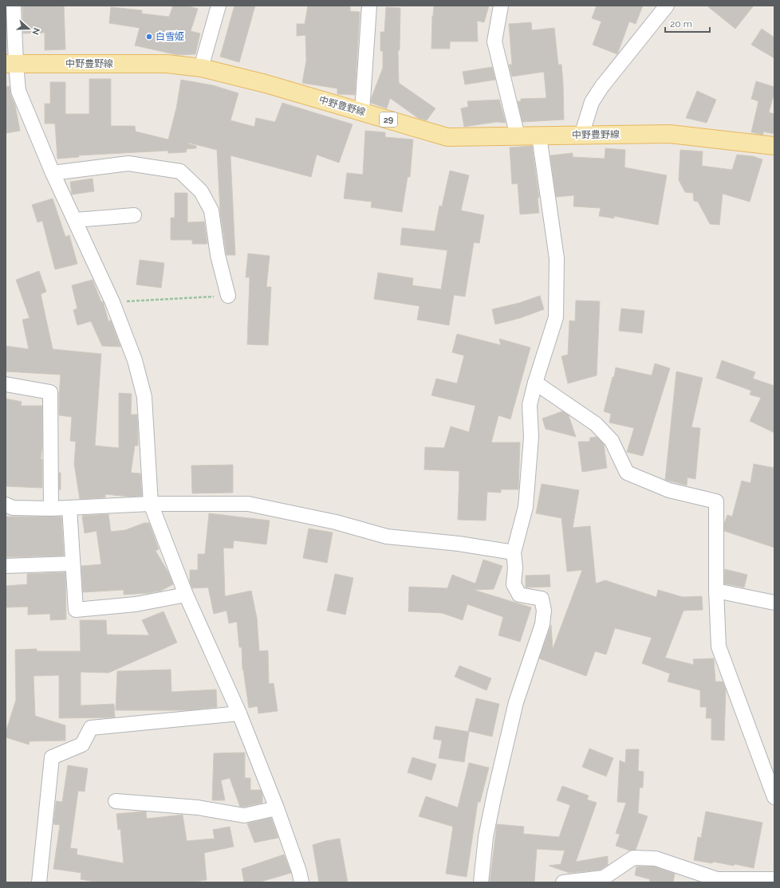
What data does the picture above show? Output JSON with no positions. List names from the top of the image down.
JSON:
{
  "streets": {
    "main road": ["中野豊野線", "29"]
  },
  "places": ["白雪姫"],
  "scale_bar": "20 m",
  "north": "right"
}
